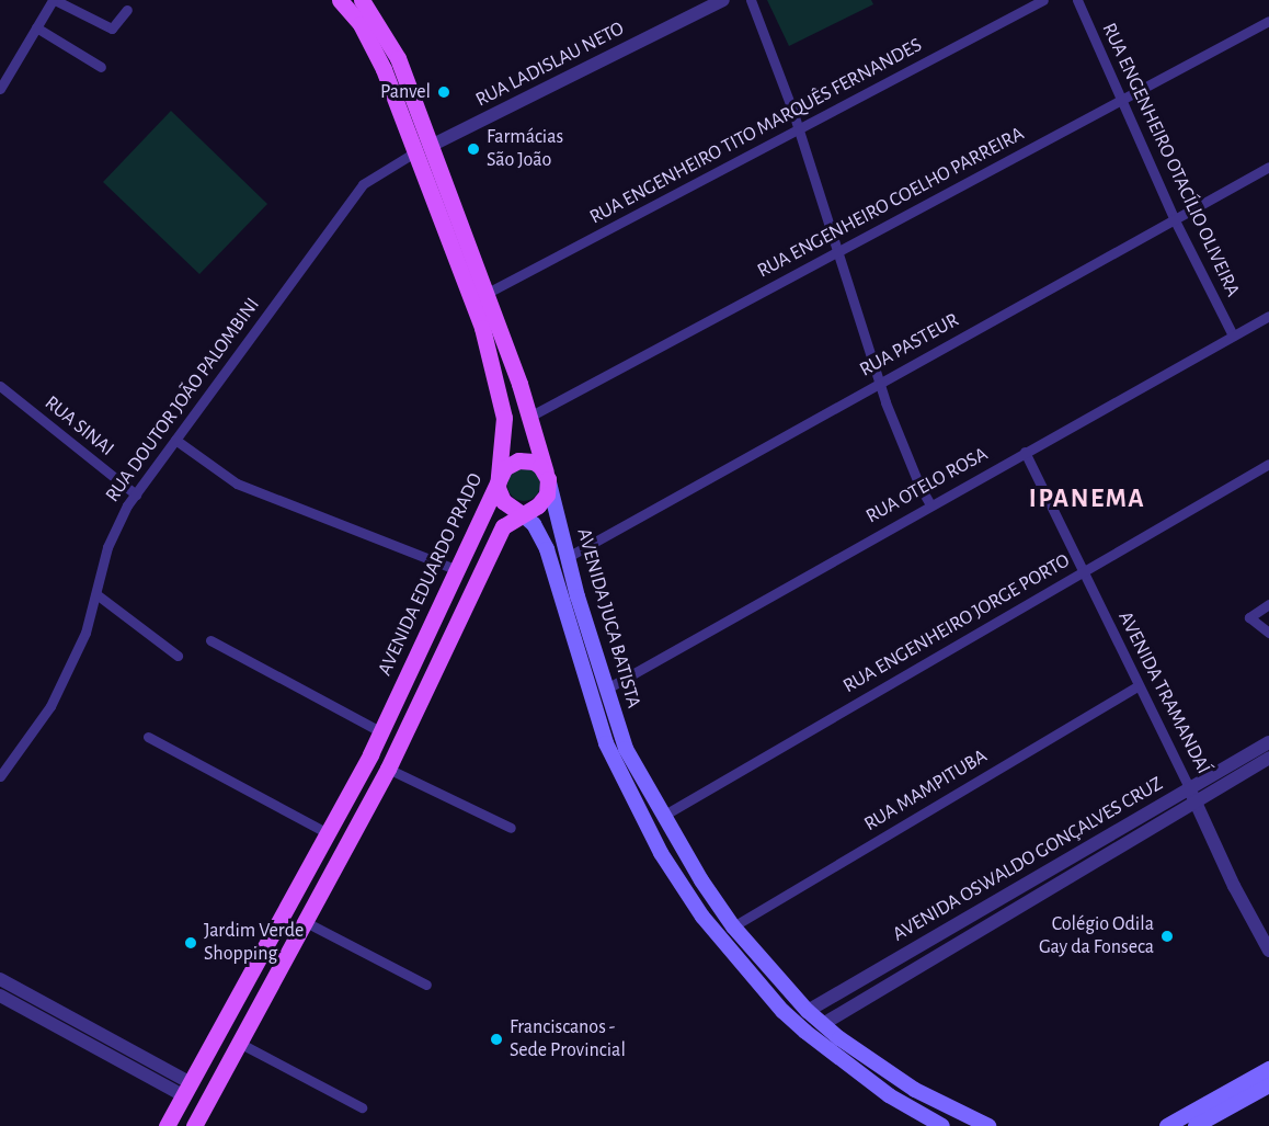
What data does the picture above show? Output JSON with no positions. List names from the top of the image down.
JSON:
{
  "streets": {
    "main road": ["AVENIDA EDUARDO PRADO", "AVENIDA JUCA BATISTA"],
    "street": [
      "RUA LADISLAU NETO",
      "RUA ENGENHEIRO TITO MARQUÊS FERNANDES",
      "RUA ENGENHEIRO OTACÍLIO OLIVEIRA",
      "RUA ENGENHEIRO COELHO PARREIRA",
      "RUA PASTEUR",
      "RUA DOUTOR JOÃO PALOMBINI",
      "RUA SINAI",
      "RUA OTELO ROSA",
      "RUA ENGENHEIRO JORGE PORTO",
      "AVENIDA TRAMANDAÍ",
      "RUA MAMPITUBA",
      "AVENIDA OSWALDO GONÇALVES CRUZ"
    ]
  },
  "crossings": [
    ["RUA LADISLAU NETO", "RUA DOUTOR JOÃO PALOMBINI"],
    ["RUA LADISLAU NETO", "AVENIDA JUCA BATISTA"],
    ["RUA ENGENHEIRO TITO MARQUÊS FERNANDES", "AVENIDA JUCA BATISTA"],
    ["RUA ENGENHEIRO OTACÍLIO OLIVEIRA", "RUA ENGENHEIRO COELHO PARREIRA"],
    ["RUA ENGENHEIRO OTACÍLIO OLIVEIRA", "RUA PASTEUR"],
    ["RUA ENGENHEIRO OTACÍLIO OLIVEIRA", "RUA OTELO ROSA"],
    ["RUA ENGENHEIRO COELHO PARREIRA", "AVENIDA JUCA BATISTA"],
    ["RUA PASTEUR", "AVENIDA JUCA BATISTA"],
    ["RUA DOUTOR JOÃO PALOMBINI", "RUA SINAI"],
    ["RUA DOUTOR JOÃO PALOMBINI", "AVENIDA JUCA BATISTA"],
    ["RUA OTELO ROSA", "AVENIDA JUCA BATISTA"],
    ["RUA OTELO ROSA", "AVENIDA TRAMANDAÍ"],
    ["AVENIDA EDUARDO PRADO", "AVENIDA JUCA BATISTA"],
    ["AVENIDA JUCA BATISTA", "RUA ENGENHEIRO JORGE PORTO"],
    ["AVENIDA JUCA BATISTA", "RUA MAMPITUBA"],
    ["AVENIDA JUCA BATISTA", "AVENIDA OSWALDO GONÇALVES CRUZ"],
    ["RUA ENGENHEIRO JORGE PORTO", "AVENIDA TRAMANDAÍ"],
    ["AVENIDA TRAMANDAÍ", "RUA MAMPITUBA"],
    ["AVENIDA TRAMANDAÍ", "AVENIDA OSWALDO GONÇALVES CRUZ"]
  ],
  "districts": ["IPANEMA"],
  "places": [
    "Panvel",
    "Farmácias São João",
    "Colégio Odila Gay da Fonseca",
    "Jardim Verde Shopping",
    "Franciscanos - Sede Provincial"
  ]
}
